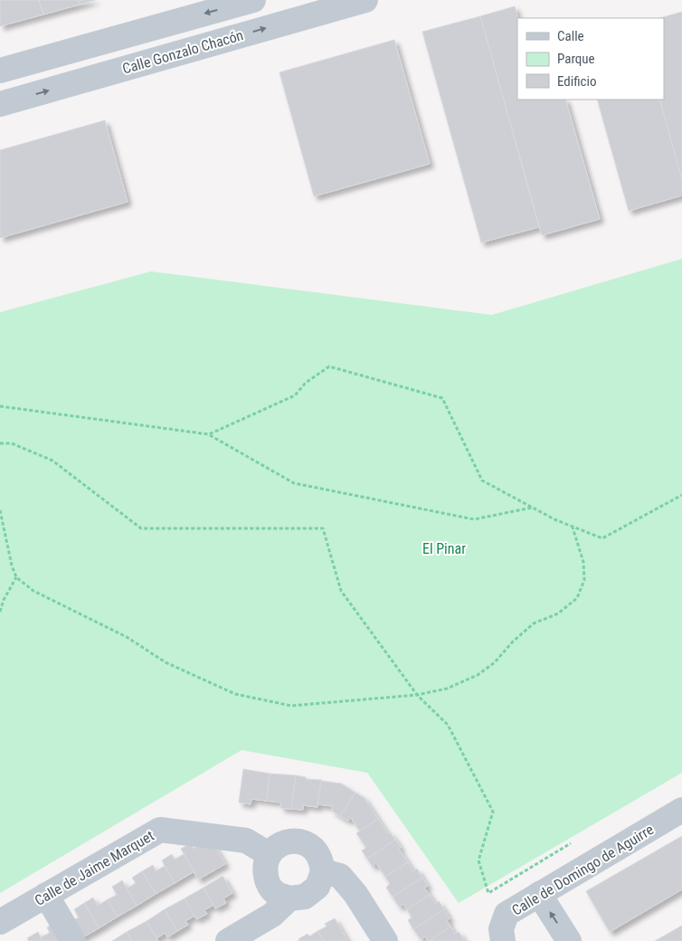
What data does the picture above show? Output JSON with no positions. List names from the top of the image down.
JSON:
{
  "streets": {
    "street": ["Calle Gonzalo Chacón", "Calle de Jaime Marquet", "Calle de Domingo de Aguirre"]
  },
  "parks": ["El Pinar"],
  "legend": ["Calle", "Parque", "Edificio"]
}
